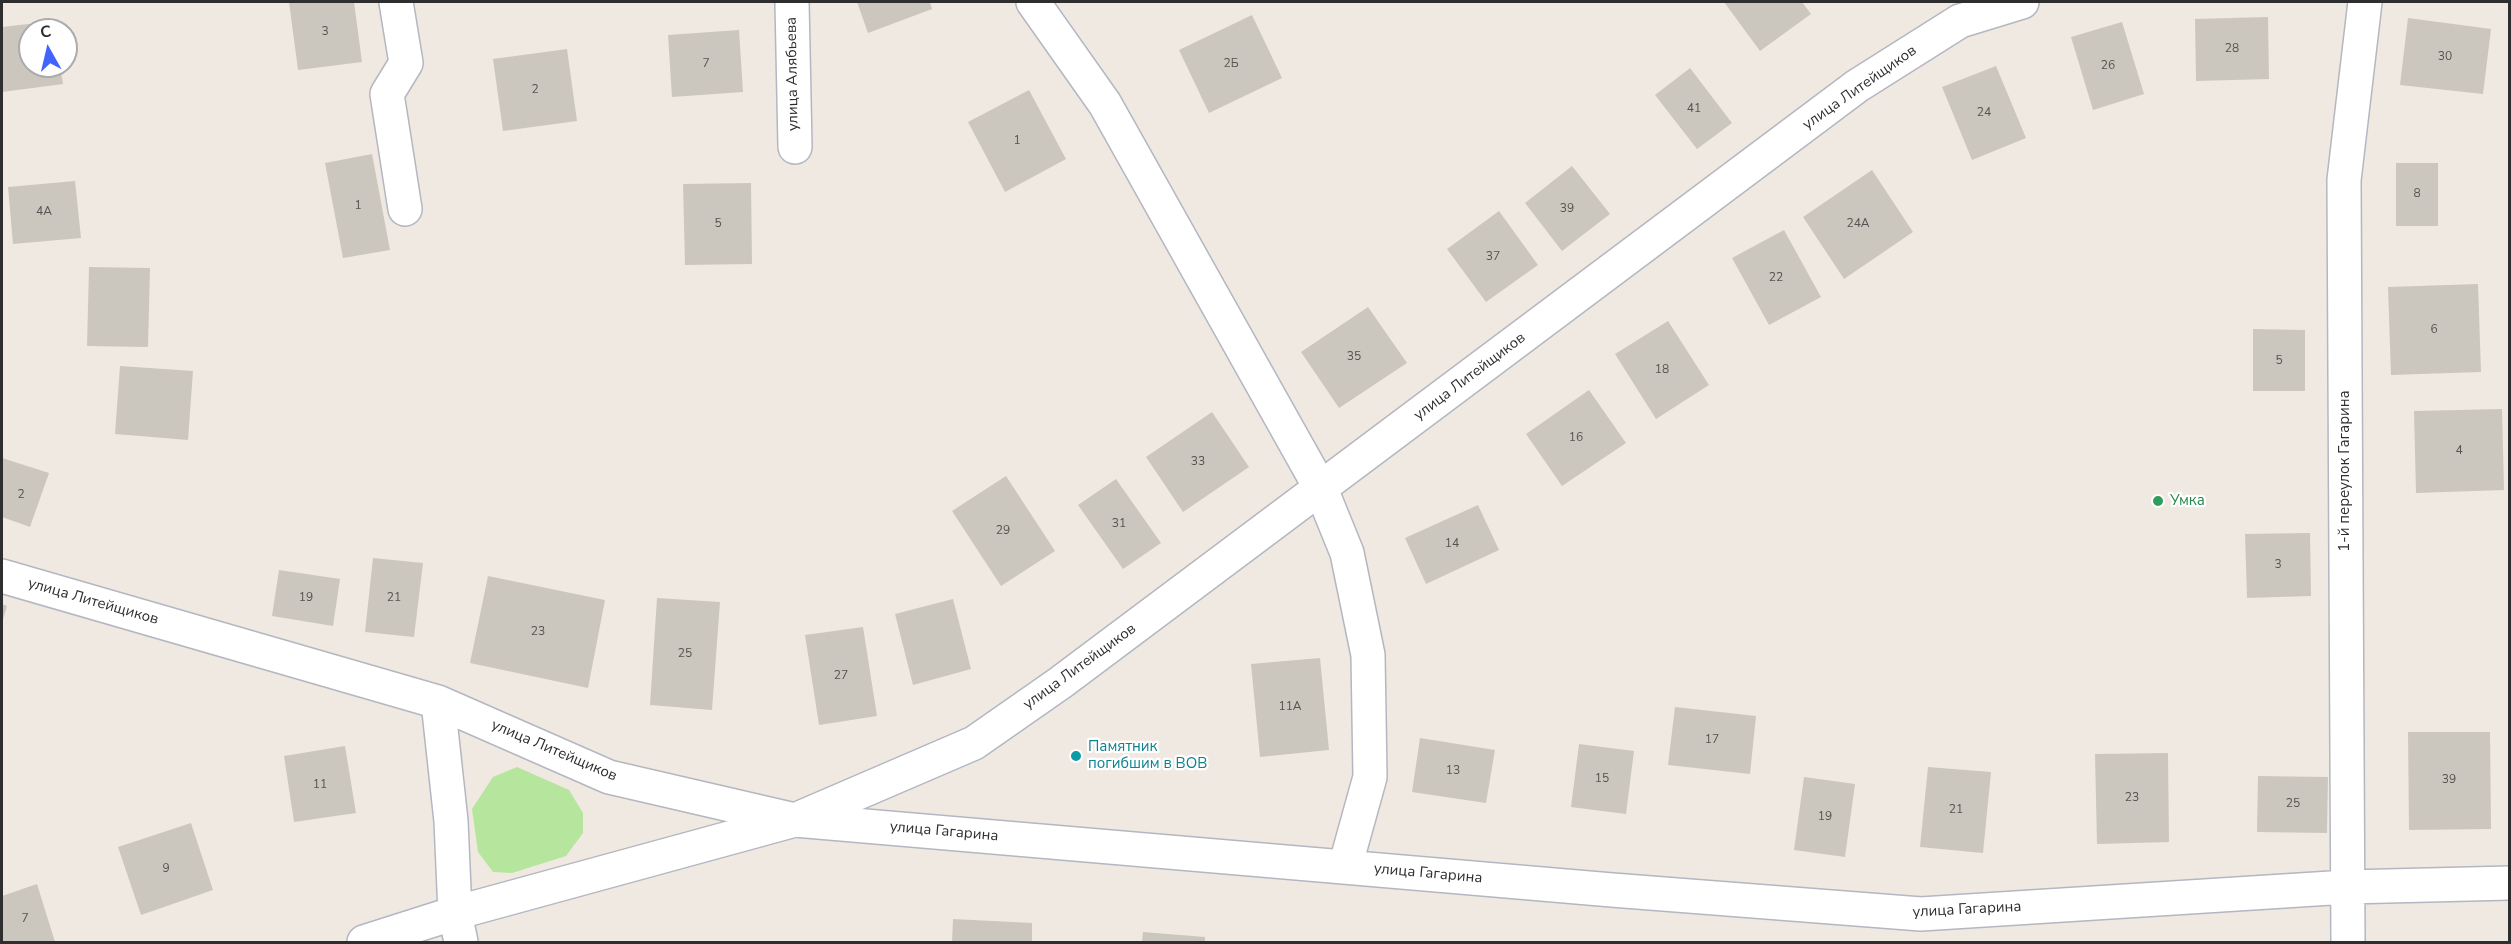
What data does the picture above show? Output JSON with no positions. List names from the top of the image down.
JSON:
{
  "streets": {
    "street": [
      "улица Алябьева",
      "улица Литейщиков",
      "1-й переулок Гагарина",
      "улица Гагарина"
    ]
  },
  "crossings": [
    ["улица Литейщиков", "улица Гагарина"],
    ["1-й переулок Гагарина", "улица Гагарина"]
  ],
  "places": ["Умка", "Памятник погибшим в ВОВ"],
  "house_numbers": [
    "3",
    "28",
    "30",
    "7",
    "2Б",
    "26",
    "2",
    "41",
    "24",
    "1",
    "8",
    "1",
    "39",
    "4А",
    "5",
    "24А",
    "37",
    "22",
    "6",
    "35",
    "5",
    "18",
    "16",
    "4",
    "33",
    "2",
    "31",
    "29",
    "14",
    "3",
    "19",
    "21",
    "23",
    "25",
    "27",
    "11А",
    "17",
    "13",
    "15",
    "39",
    "11",
    "23",
    "25",
    "21",
    "19",
    "9",
    "7"
  ],
  "north": "top"
}
